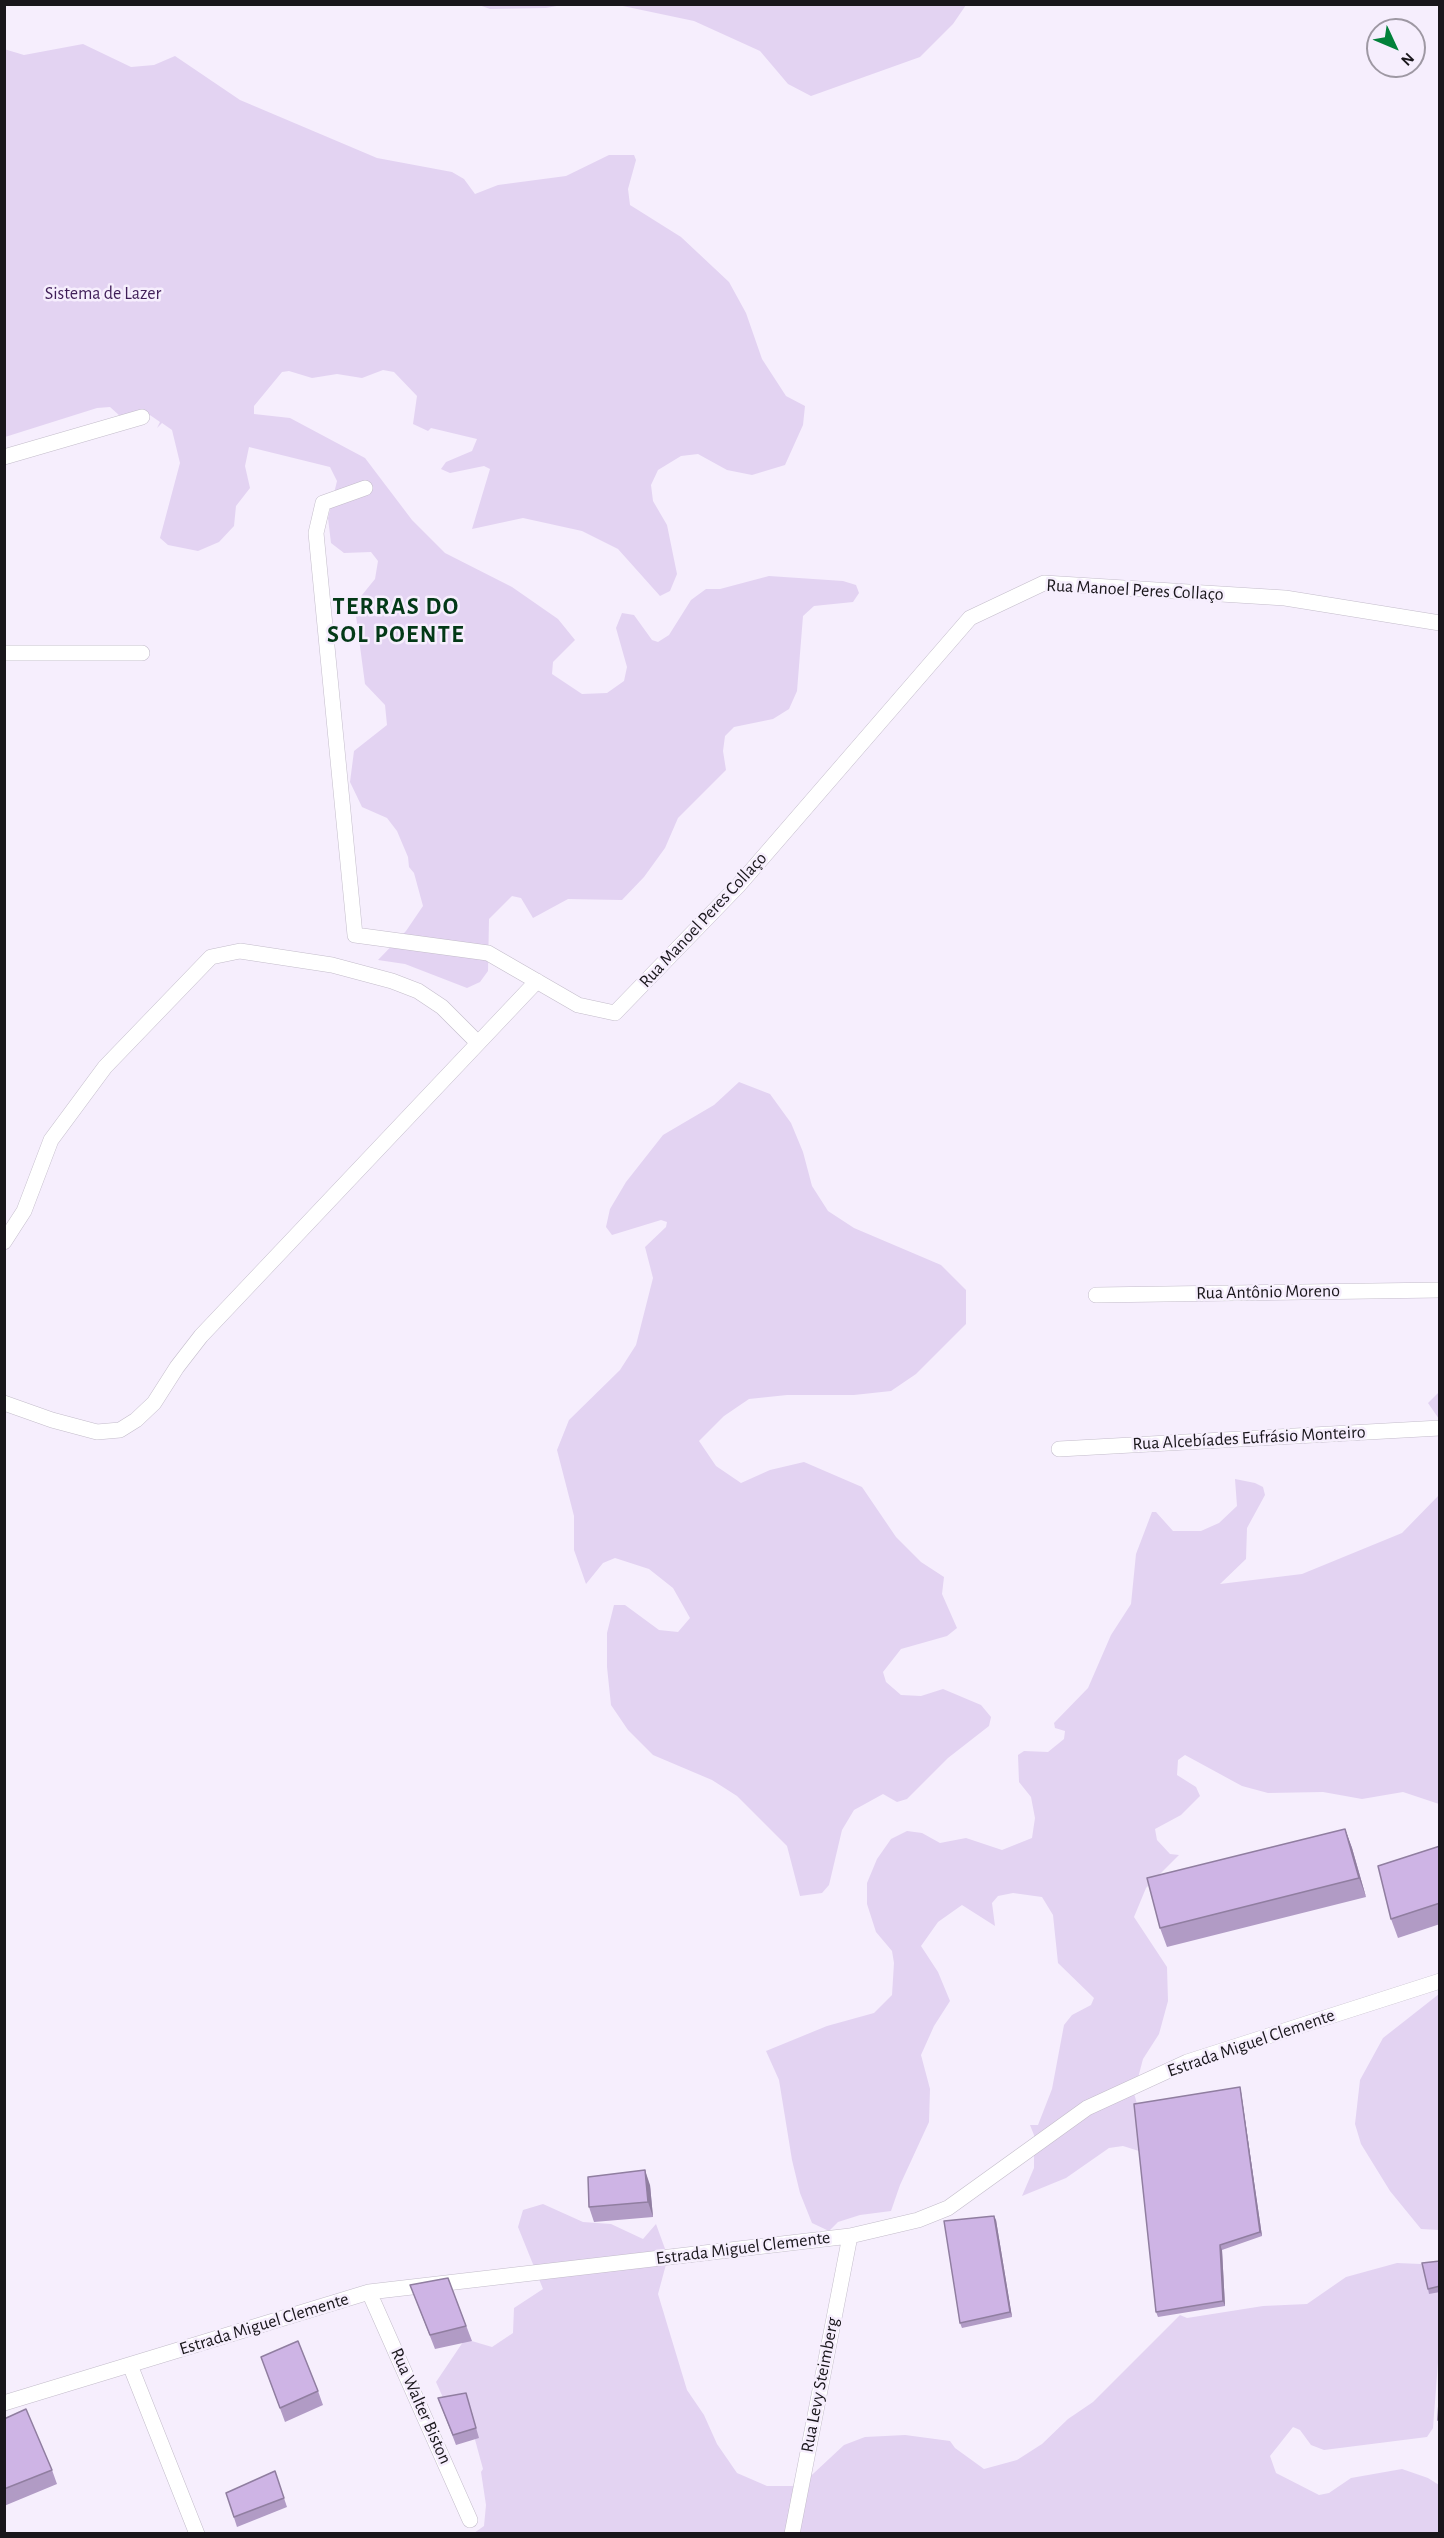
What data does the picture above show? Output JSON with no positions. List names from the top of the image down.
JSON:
{
  "streets": {
    "street": [
      "Rua Manoel Peres Collaço",
      "Rua Antônio Moreno",
      "Rua Alcebíades Eufrásio Monteiro",
      "Estrada Miguel Clemente",
      "Rua Levy Steimberg",
      "Rua Walter Biston"
    ]
  },
  "crossings": [
    ["Estrada Miguel Clemente", "Rua Levy Steimberg"],
    ["Estrada Miguel Clemente", "Rua Walter Biston"]
  ],
  "districts": ["TERRAS DO SOL POENTE"],
  "parks": ["Sistema de Lazer"],
  "north": "bottom right"
}
